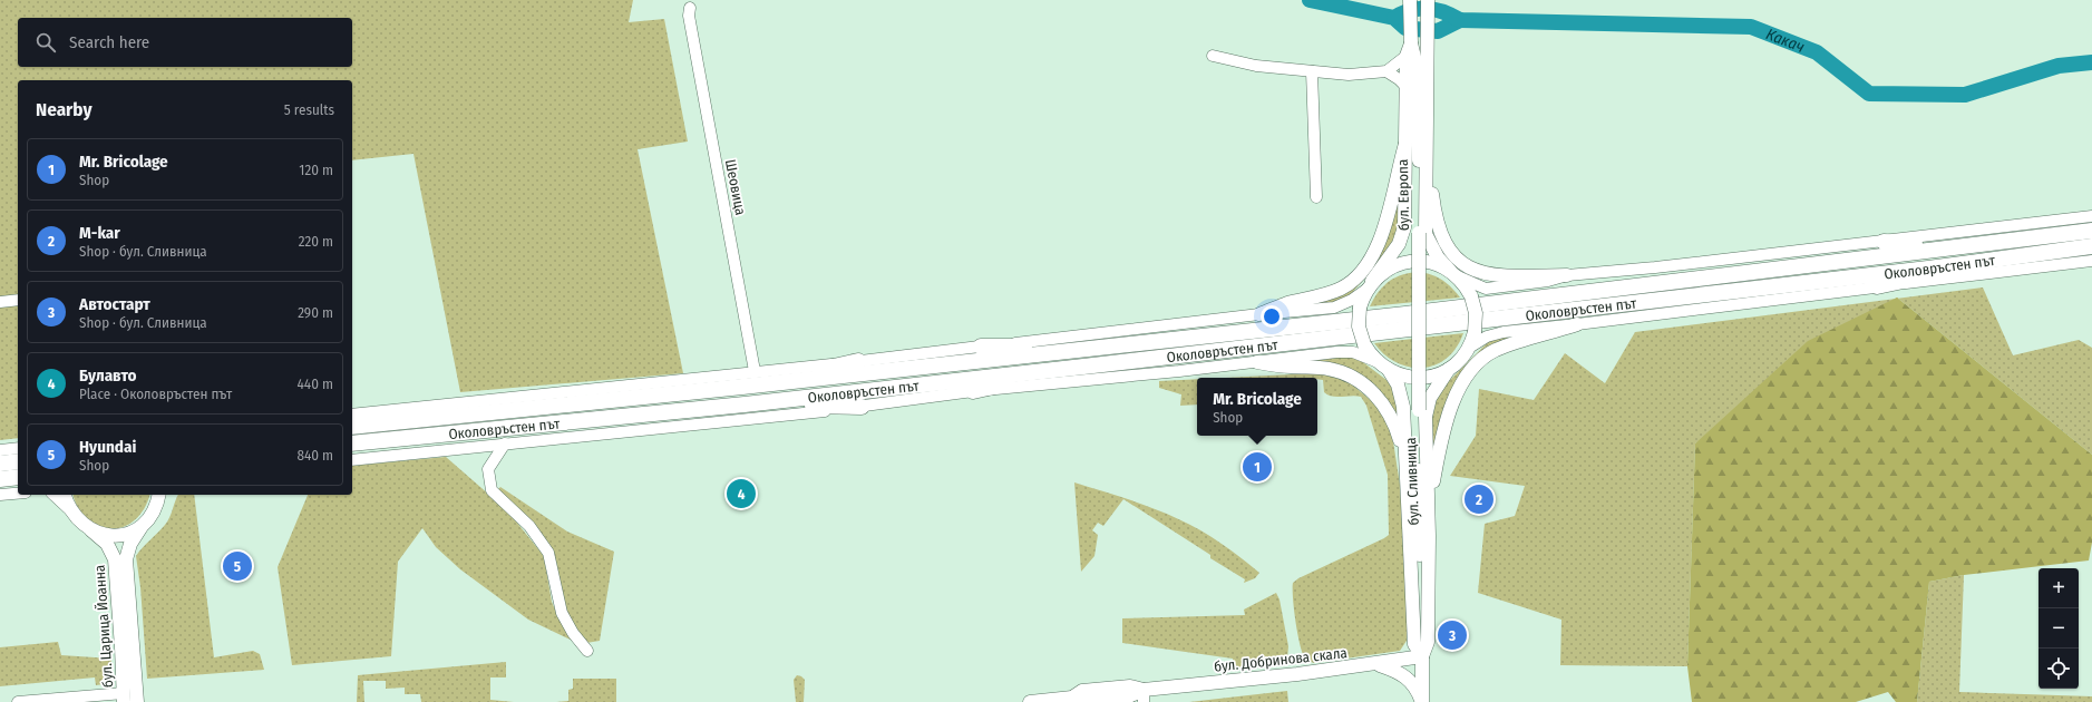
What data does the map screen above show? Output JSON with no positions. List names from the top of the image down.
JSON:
{
  "streets": {
    "highway": ["Околовръстен път"],
    "main road": [
      "бул. Европа",
      "бул. Сливница",
      "бул. Царица Йоанна",
      "бул. Добринова скала"
    ],
    "street": ["Шеовица"]
  },
  "crossings": [
    ["Шеовица", "Околовръстен път"],
    ["бул. Европа", "Околовръстен път"],
    ["бул. Европа", "бул. Сливница"],
    ["Околовръстен път", "бул. Сливница"],
    ["бул. Сливница", "бул. Добринова скала"]
  ],
  "water": ["Какач"],
  "page": {
    "search": "Search here",
    "heading": ["Nearby", "5 results"],
    "list": [
      {
        "mark": "1",
        "name": "Mr. Bricolage",
        "note": "Shop",
        "value": "120 m"
      },
      {
        "mark": "2",
        "name": "M-kar",
        "note": "Shop · бул. Сливница",
        "value": "220 m"
      },
      {
        "mark": "3",
        "name": "Автостарт",
        "note": "Shop · бул. Сливница",
        "value": "290 m"
      },
      {
        "mark": "4",
        "name": "Булавто",
        "note": "Place · Околовръстен път",
        "value": "440 m"
      },
      {
        "mark": "5",
        "name": "Hyundai",
        "note": "Shop",
        "value": "840 m"
      }
    ],
    "popup": ["Mr. Bricolage", "Shop"],
    "pins": [
      "1",
      "4",
      "2",
      "5",
      "3"
    ],
    "map_buttons": ["+", "−"]
  }
}
